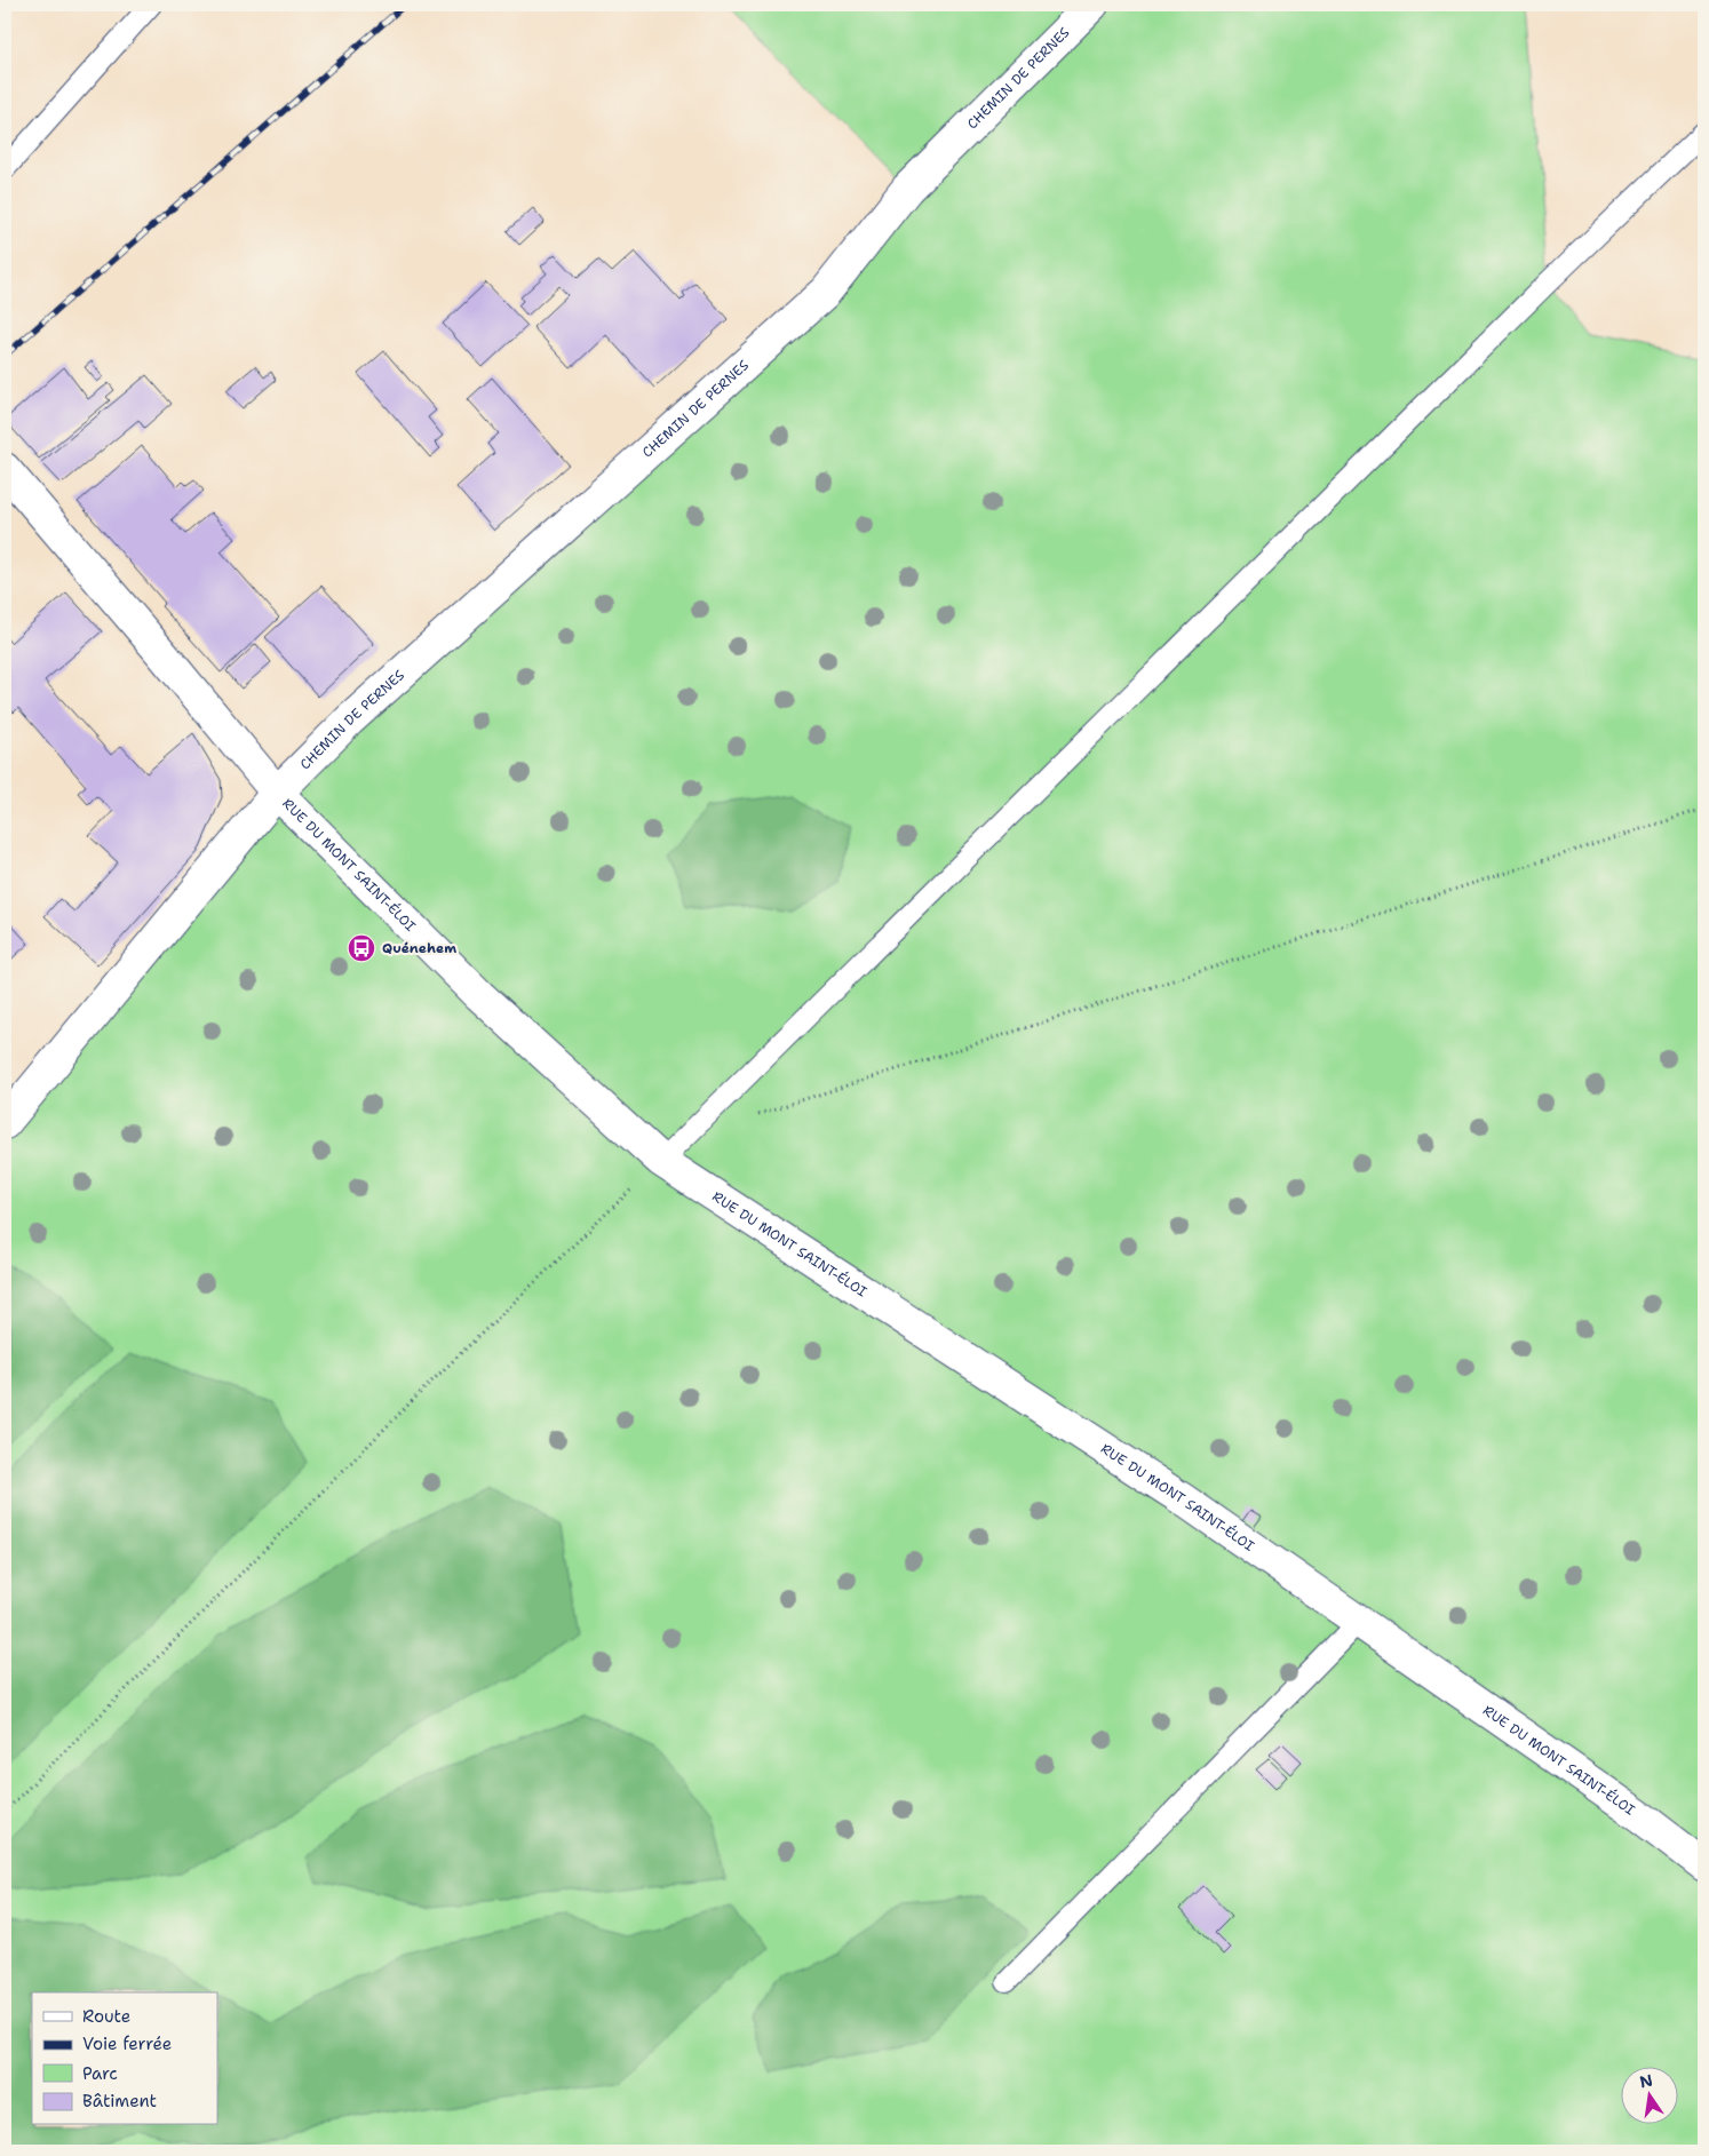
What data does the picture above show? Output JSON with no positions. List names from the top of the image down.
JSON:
{
  "streets": {
    "street": ["CHEMIN DE PERNES", "RUE DU MONT SAINT-ÉLOI"]
  },
  "crossings": [
    ["CHEMIN DE PERNES", "RUE DU MONT SAINT-ÉLOI"]
  ],
  "places": {
    "bus stop": ["Quénehem"]
  },
  "legend": [
    "Route",
    "Voie ferrée",
    "Parc",
    "Bâtiment"
  ],
  "north": "top"
}
